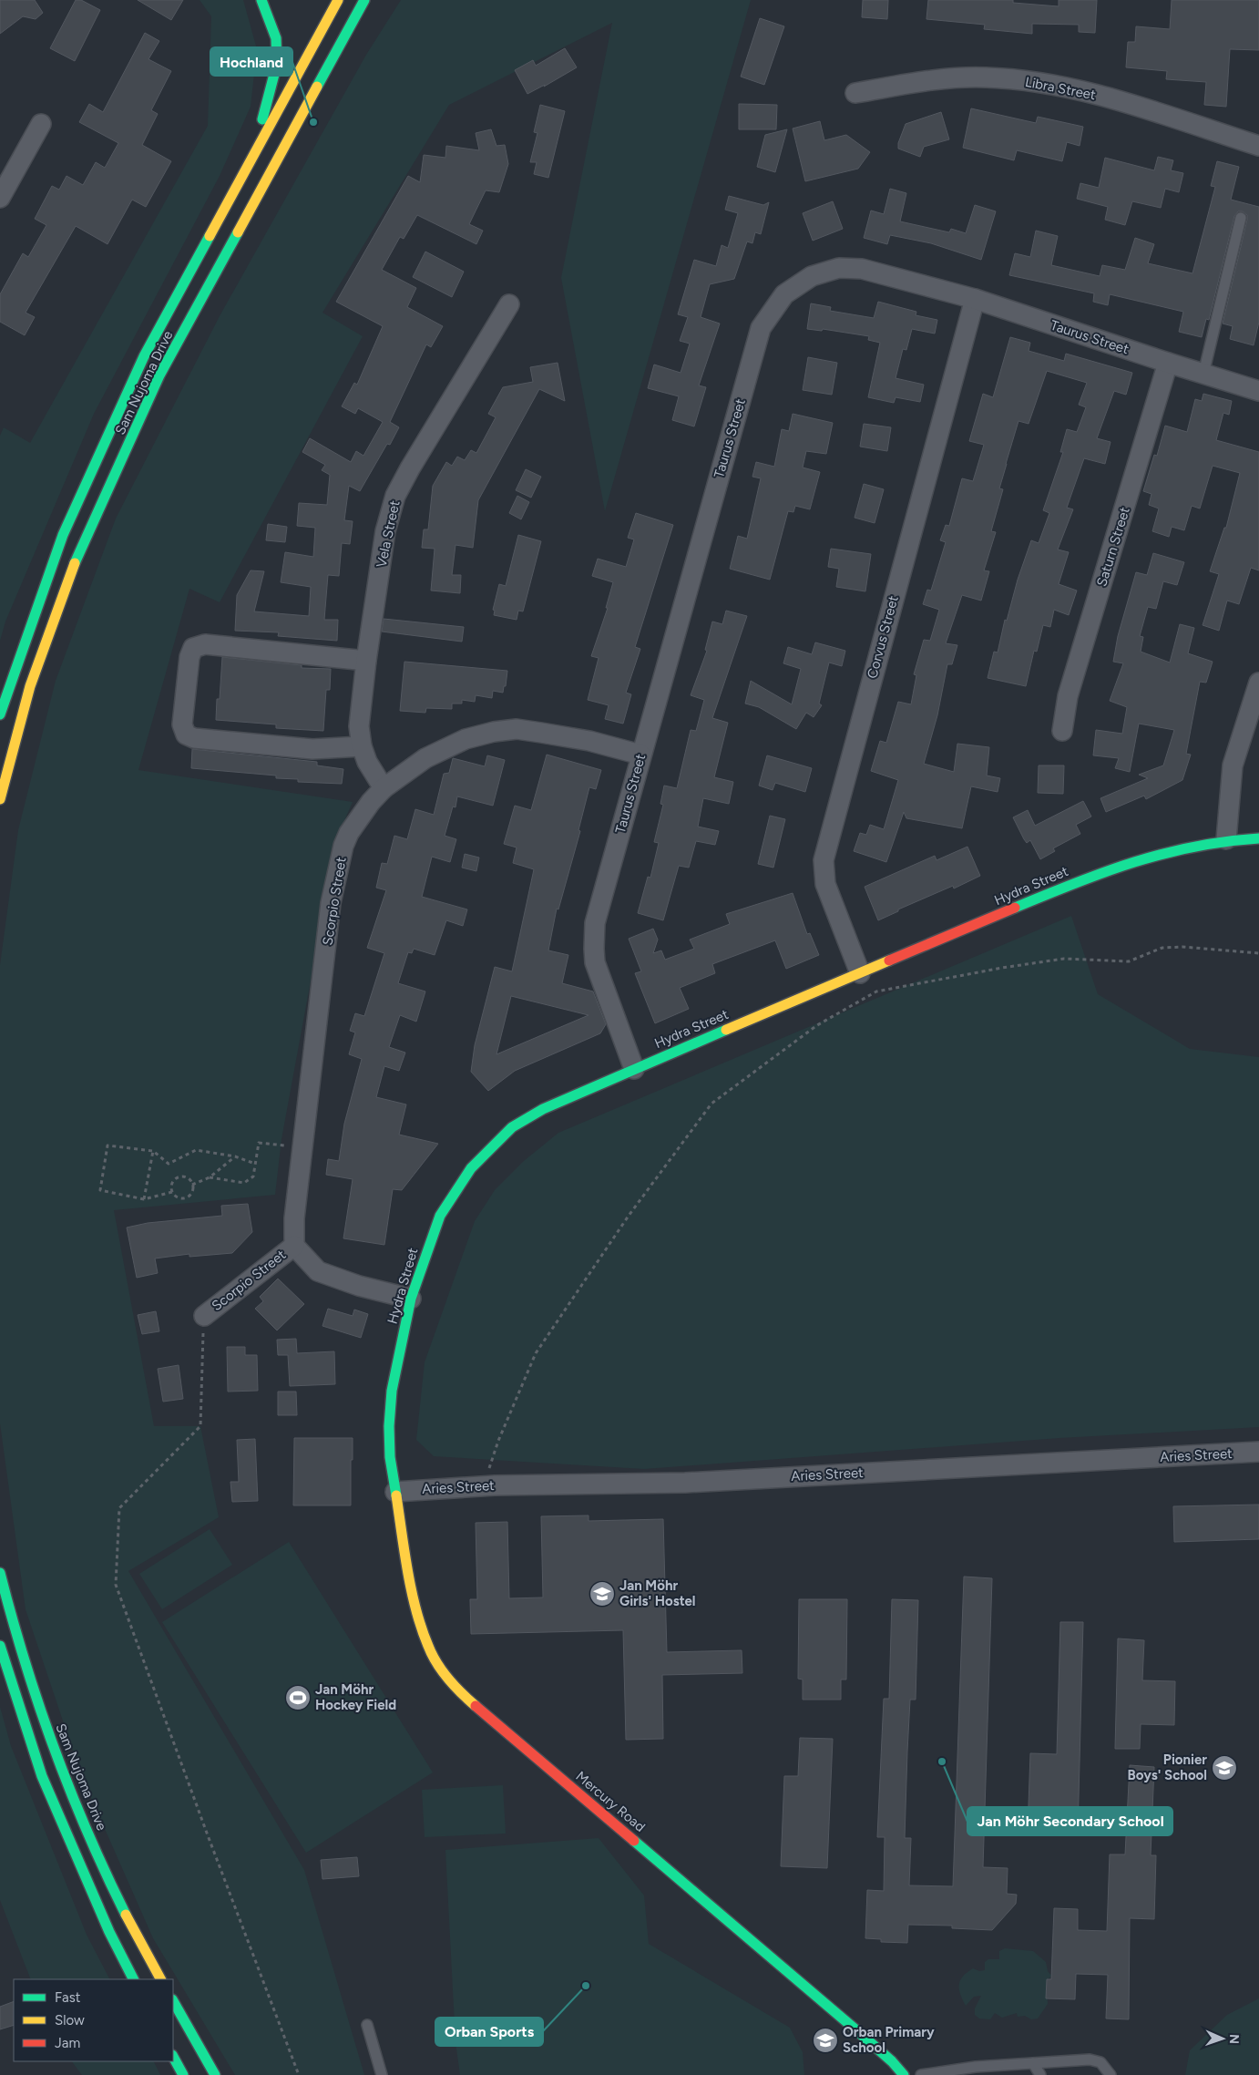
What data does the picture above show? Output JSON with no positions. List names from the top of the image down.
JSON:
{
  "streets": {
    "main road": ["Sam Nujoma Drive", "Hydra Street", "Mercury Road"],
    "street": [
      "Libra Street",
      "Taurus Street",
      "Vela Street",
      "Saturn Street",
      "Corvus Street",
      "Scorpio Street",
      "Aries Street"
    ]
  },
  "crossings": [
    ["Taurus Street", "Saturn Street"],
    ["Taurus Street", "Corvus Street"],
    ["Taurus Street", "Hydra Street"],
    ["Taurus Street", "Scorpio Street"],
    ["Vela Street", "Scorpio Street"],
    ["Corvus Street", "Hydra Street"],
    ["Hydra Street", "Scorpio Street"],
    ["Hydra Street", "Aries Street"],
    ["Hydra Street", "Mercury Road"],
    ["Aries Street", "Mercury Road"]
  ],
  "places": {
    "other": ["Hochland", "Jan Möhr Secondary School", "Orban Sports"],
    "school or university": ["Jan Möhr Girls' Hostel", "Pionier Boys' School", "Orban Primary School"],
    "sports": ["Jan Möhr Hockey Field"]
  },
  "legend": ["Fast", "Slow", "Jam"],
  "north": "right"
}
